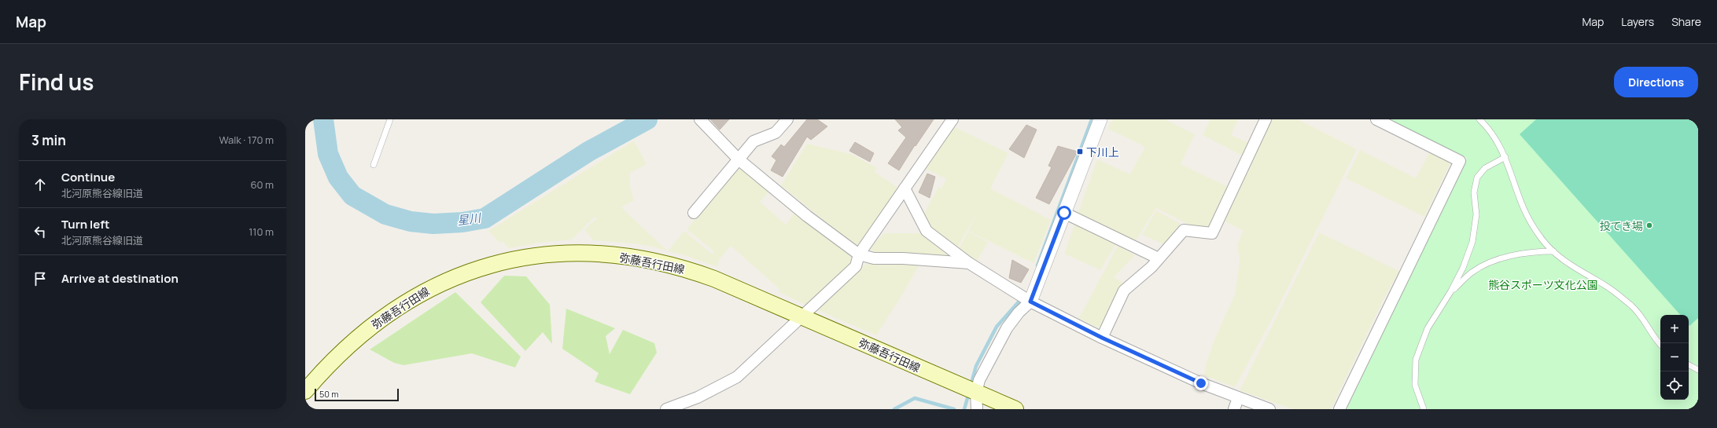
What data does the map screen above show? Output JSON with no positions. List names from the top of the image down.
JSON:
{
  "streets": {
    "main road": ["弥藤吾行田線"]
  },
  "water": ["星川"],
  "parks": ["熊谷スポーツ文化公園"],
  "places": {
    "transit": ["下川上"],
    "other": ["投てき場"]
  },
  "scale_bar": "50 m",
  "page": {
    "header": "Map",
    "nav": ["Map", "Layers", "Share"],
    "title": "Find us",
    "buttons": "Directions",
    "heading": ["3 min", "Walk · 170 m"],
    "list": [
      ["Continue", "北河原熊谷線旧道", "60 m"],
      ["Turn left", "北河原熊谷線旧道", "110 m"],
      "Arrive at destination"
    ],
    "map_buttons": ["+", "−"],
    "scale": "50 m"
  }
}
